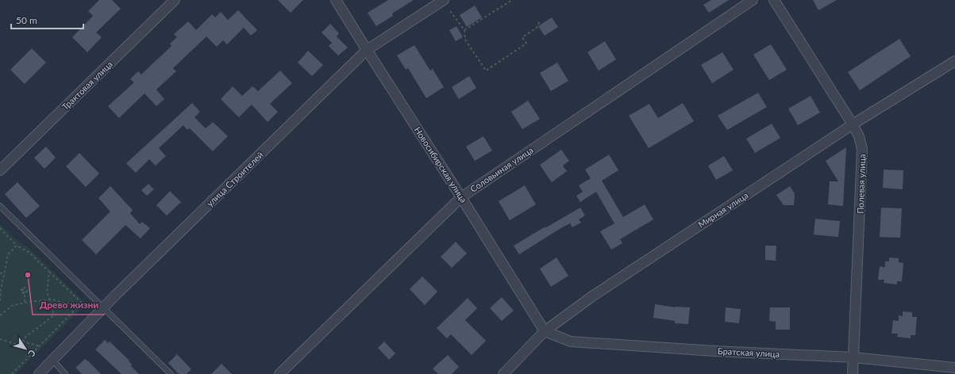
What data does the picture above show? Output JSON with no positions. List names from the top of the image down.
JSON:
{
  "streets": {
    "street": [
      "Трактовая улица",
      "Новосибирская улица",
      "Соловьиная улица",
      "улица Строителей",
      "Полевая улица",
      "Мирная улица",
      "Братская улица"
    ]
  },
  "crossings": [
    ["Новосибирская улица", "Соловьиная улица"],
    ["Новосибирская улица", "улица Строителей"],
    ["Новосибирская улица", "Мирная улица"],
    ["Новосибирская улица", "Братская улица"],
    ["Полевая улица", "Мирная улица"],
    ["Полевая улица", "Братская улица"],
    ["Мирная улица", "Братская улица"]
  ],
  "places": ["Древо жизни"],
  "scale_bar": "50 m",
  "north": "bottom right"
}
